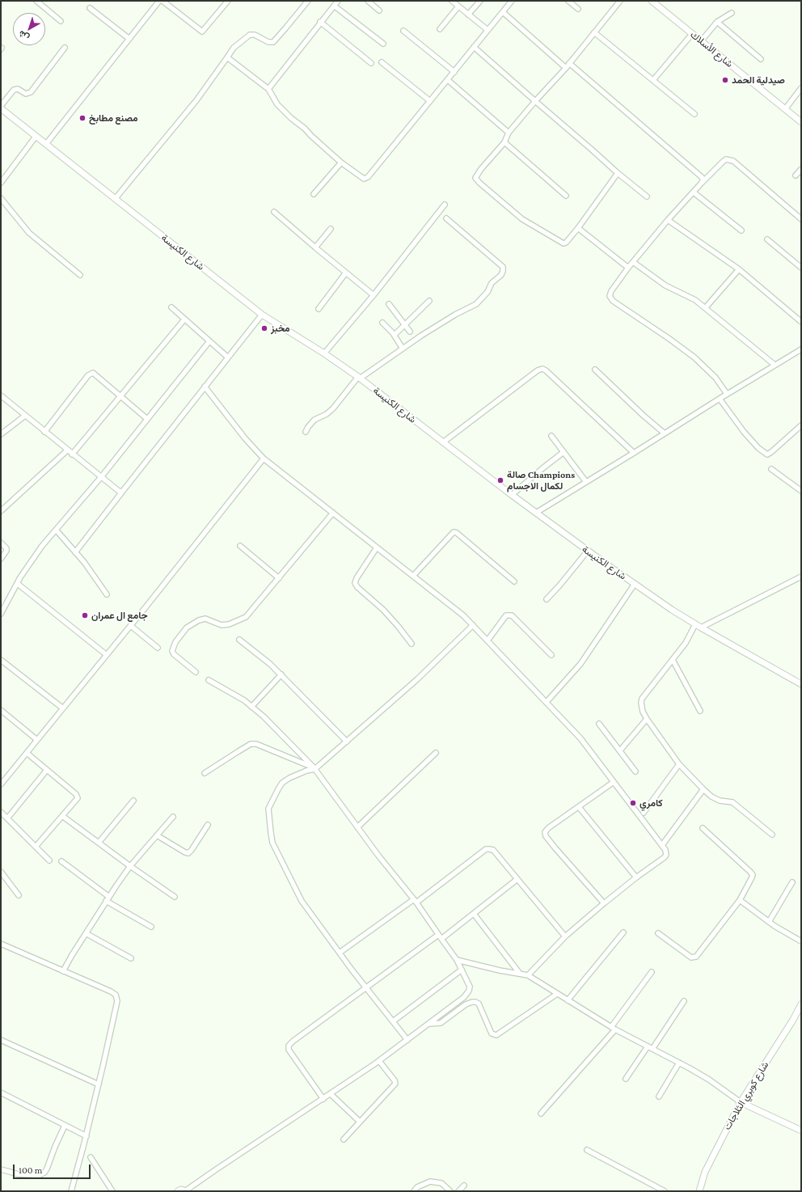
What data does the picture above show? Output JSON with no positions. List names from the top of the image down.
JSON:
{
  "streets": {
    "main road": ["شارع الأسلاك", "شارع الكنيسة", "شارع كوبري الثلاجات"]
  },
  "places": [
    "صيدلية الحمد",
    "مصنع مطابخ",
    "مخبز",
    "صالة Champions لكمال الاجسام",
    "جامع ال عمران",
    "كامري"
  ],
  "scale_bar": "100 m",
  "north": "bottom left"
}
